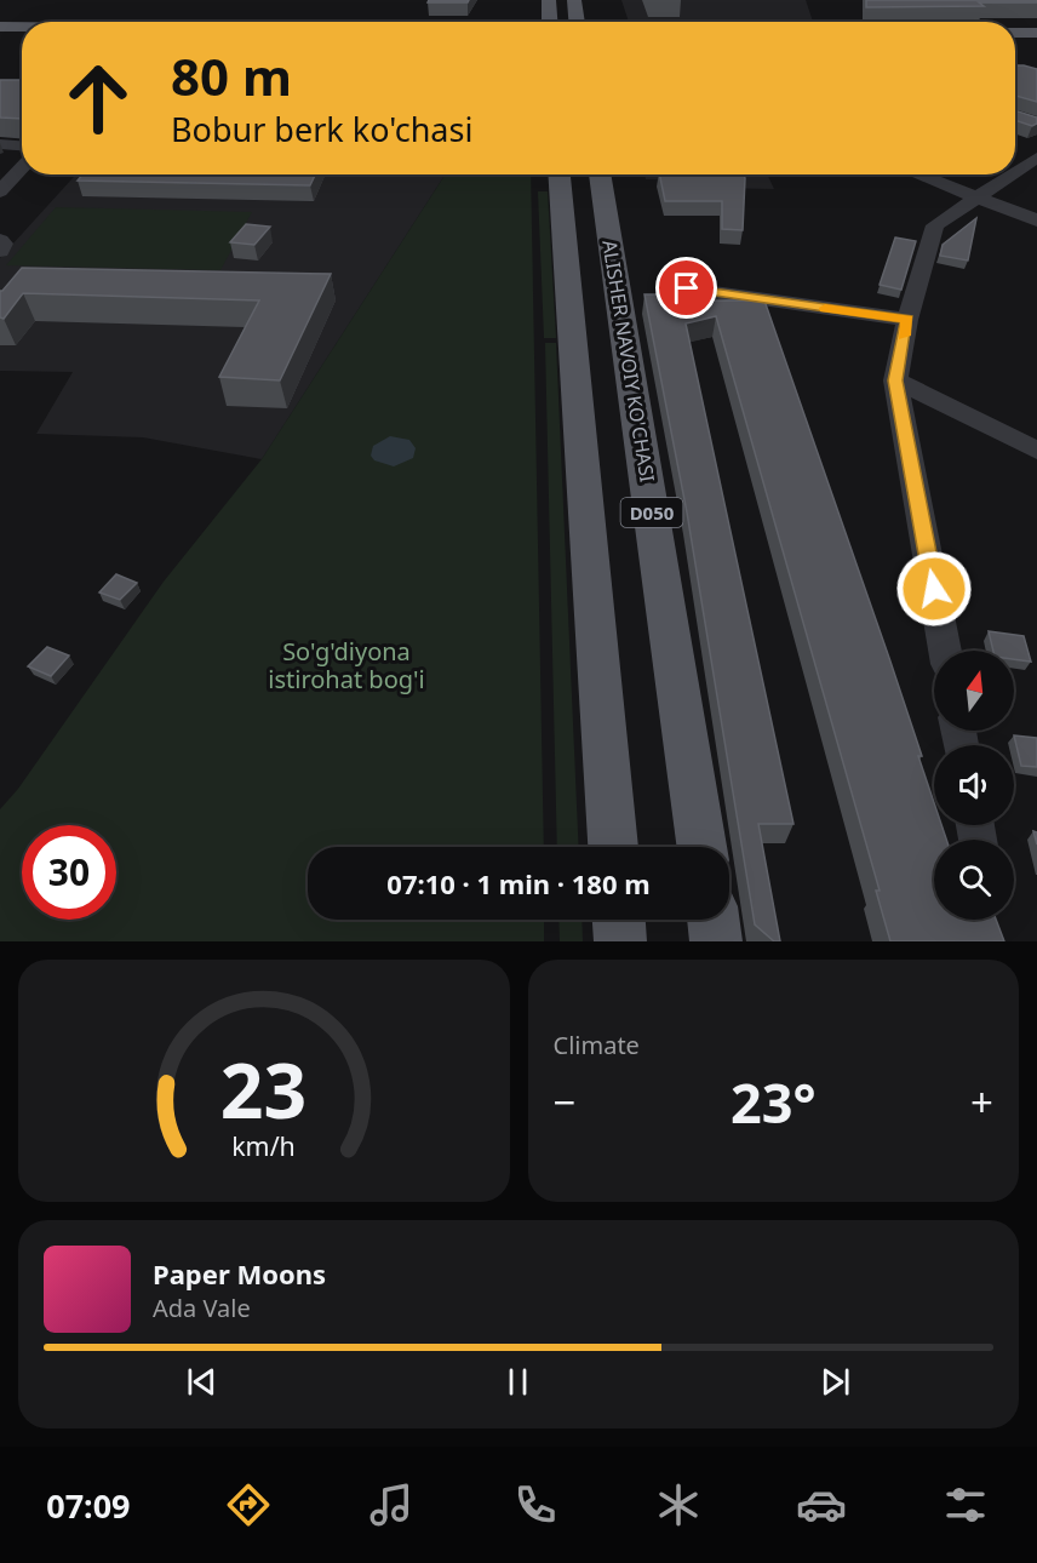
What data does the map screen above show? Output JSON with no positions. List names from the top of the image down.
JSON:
{
  "streets": {
    "main road": ["ALISHER NAVOIY KO'CHASI", "D050"]
  },
  "parks": ["So'g'diyona istirohat bog'i"],
  "north": "top",
  "page": {
    "turn": ["80 m", "Bobur berk ko'chasi"],
    "limit": "30",
    "trip": "07:10 · 1 min · 180 m",
    "tile": "Climate",
    "heat": ["−", "23°", "+"],
    "song": ["Paper Moons", "Ada Vale"],
    "tabs": "07:09",
    "gauge": ["23", "km/h"]
  }
}
